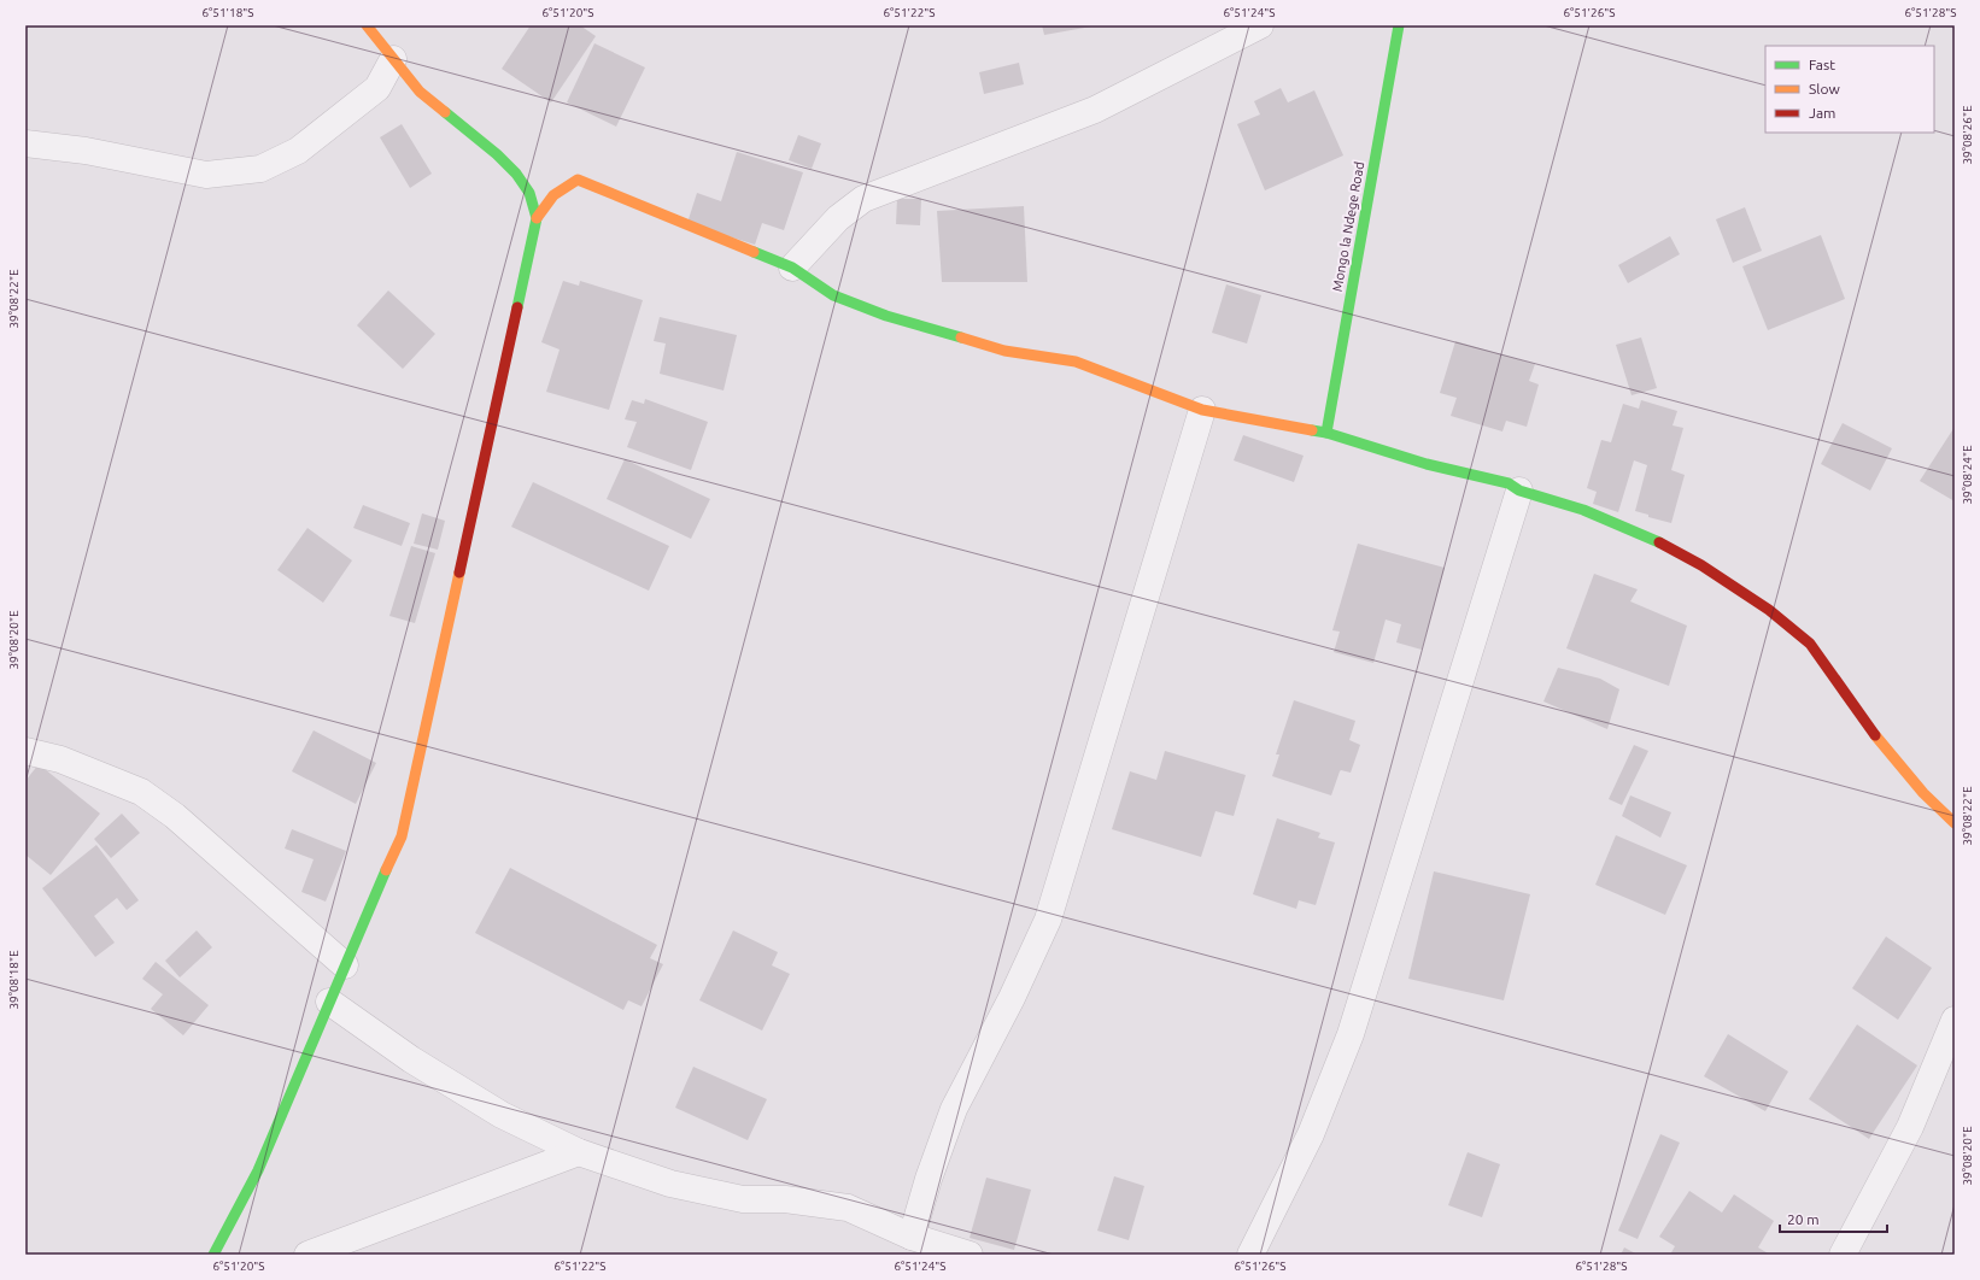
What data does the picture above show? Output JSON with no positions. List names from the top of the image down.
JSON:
{
  "streets": {
    "street": ["Mongo la Ndege Road"]
  },
  "legend": ["Fast", "Slow", "Jam"],
  "scale_bar": "20 m",
  "coordinates": [
    "6°51'18\"S",
    "6°51'20\"S",
    "6°51'22\"S",
    "6°51'24\"S",
    "6°51'26\"S",
    "6°51'28\"S",
    "39°08'26\"E",
    "39°08'22\"E",
    "39°08'24\"E",
    "39°08'20\"E",
    "39°08'18\"E"
  ]
}
